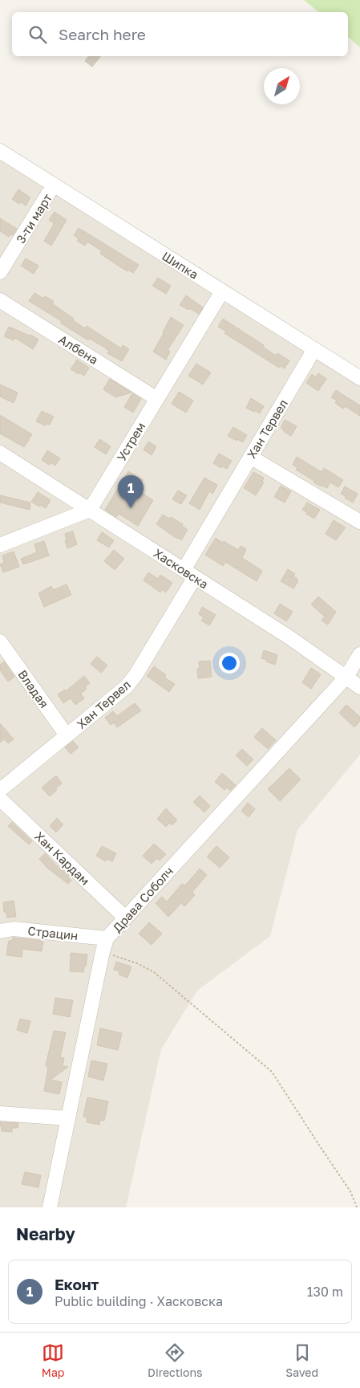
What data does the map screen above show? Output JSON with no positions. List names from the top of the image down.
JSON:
{
  "streets": {
    "street": [
      "3-ти март",
      "Шипка",
      "Албена",
      "Хан Тервел",
      "Устрем",
      "Хасковска",
      "Владая",
      "Хан Кардам",
      "Драва Соболч",
      "Страцин"
    ]
  },
  "crossings": [
    ["3-ти март", "Шипка"],
    ["Шипка", "Хан Тервел"],
    ["Шипка", "Устрем"],
    ["Албена", "Устрем"],
    ["Хан Тервел", "Хасковска"],
    ["Хан Тервел", "Владая"],
    ["Устрем", "Хасковска"],
    ["Хасковска", "Драва Соболч"],
    ["Хан Кардам", "Драва Соболч"],
    ["Драва Соболч", "Страцин"]
  ],
  "north": "top right",
  "page": {
    "search": "Search here",
    "pins": "1",
    "heading": "Nearby",
    "list": [
      {
        "mark": "1",
        "name": "Еконт",
        "note": "Public building · Хасковска",
        "value": "130 m"
      }
    ],
    "nav": ["Map", "Directions", "Saved"]
  }
}
